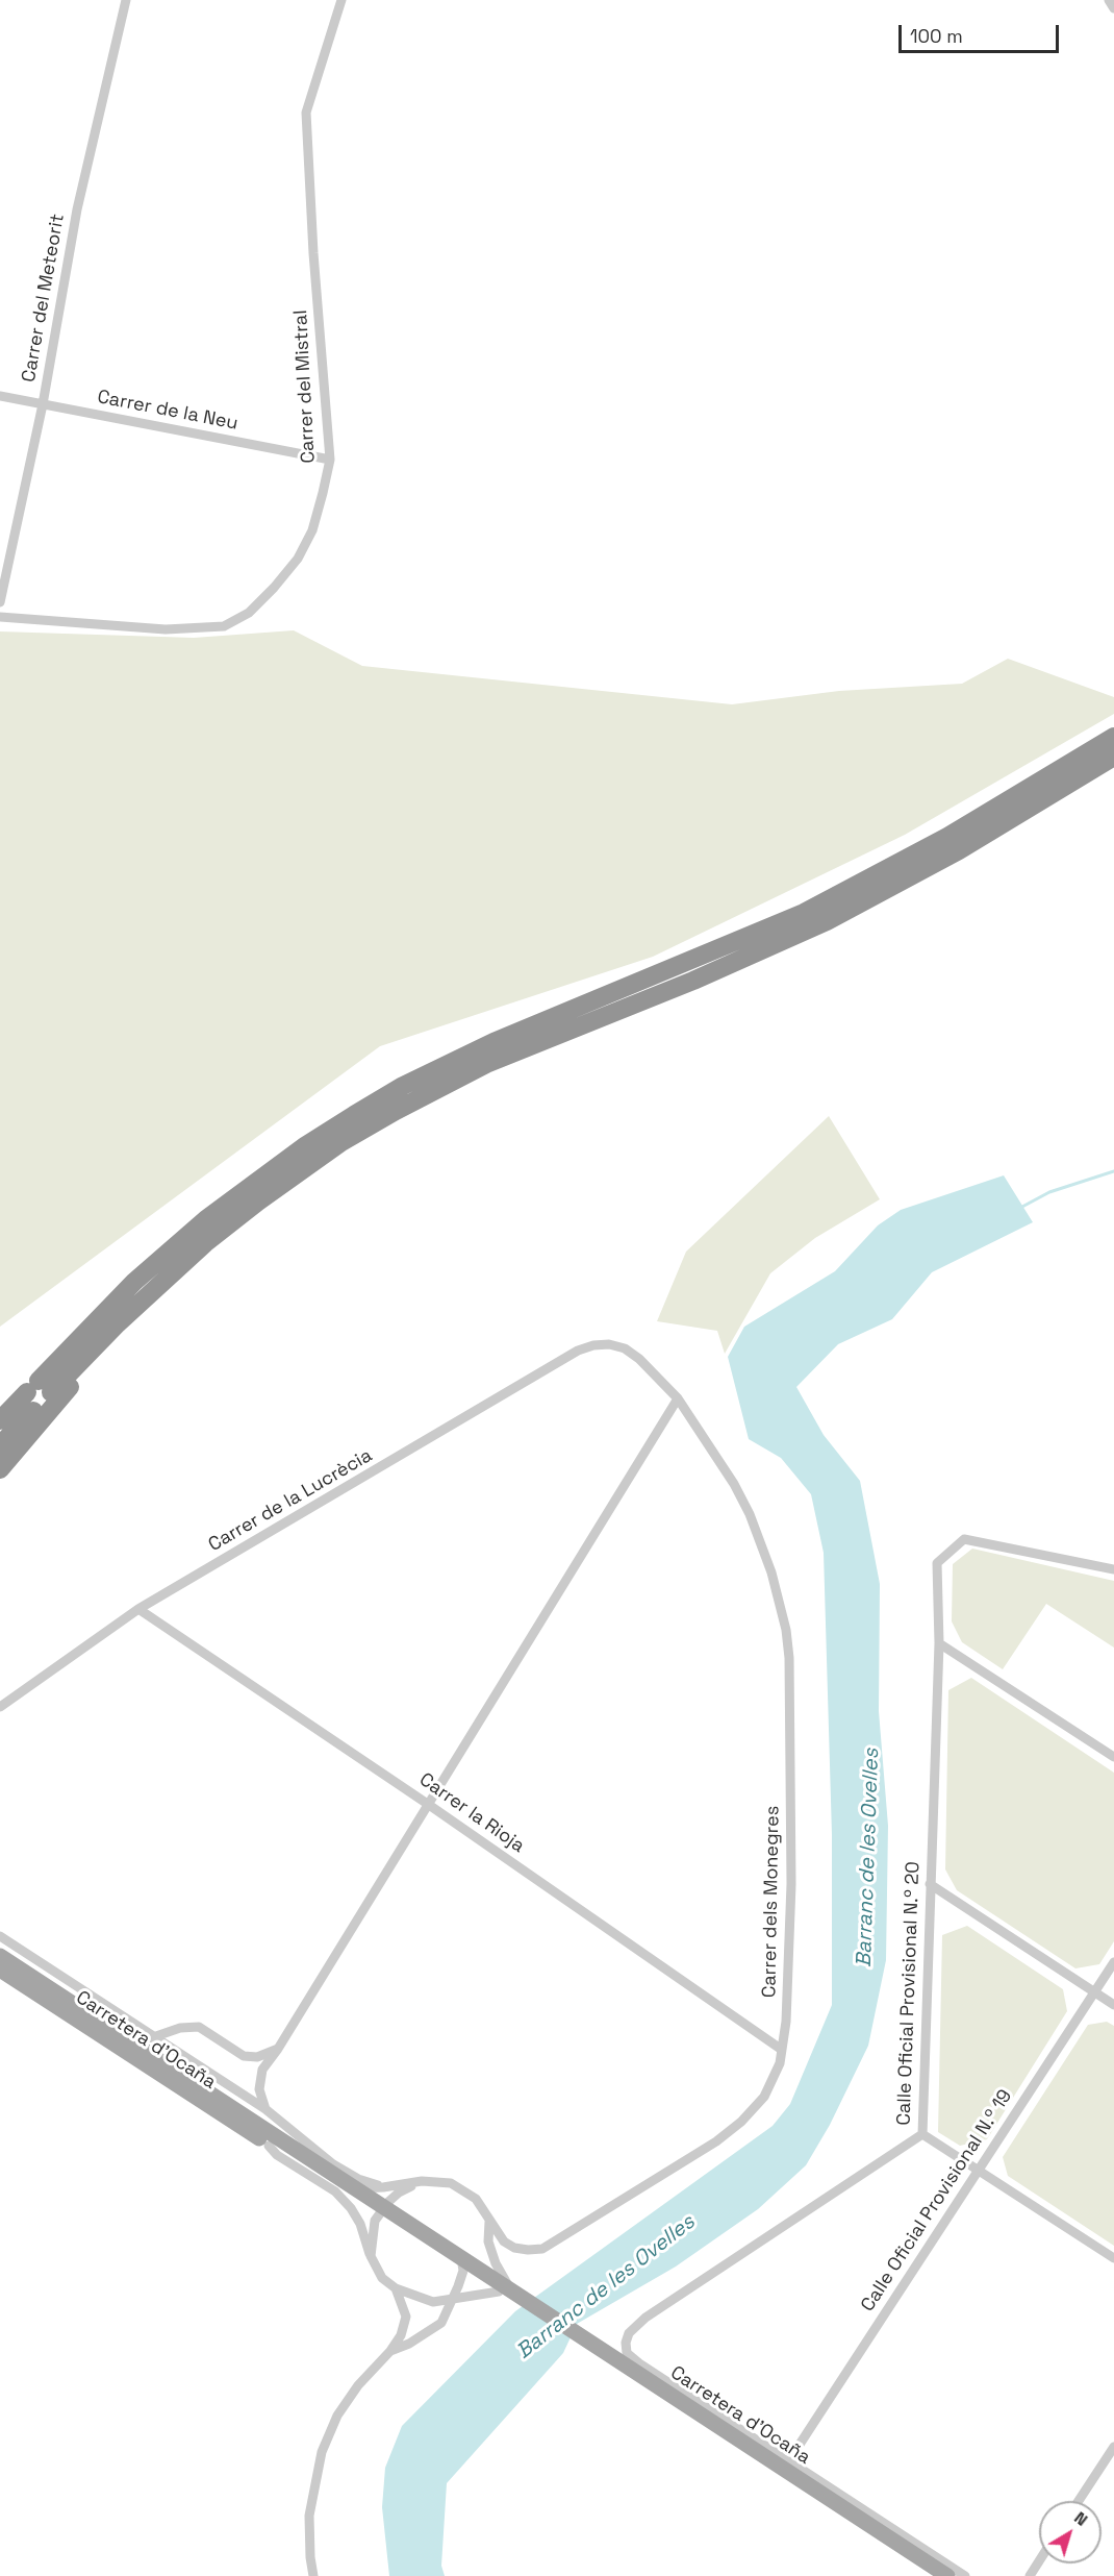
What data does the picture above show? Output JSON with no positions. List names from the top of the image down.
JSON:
{
  "streets": {
    "main road": ["Carretera d'Ocaña"],
    "street": [
      "Carrer del Meteorit",
      "Carrer del Mistral",
      "Carrer de la Neu",
      "Carrer de la Lucrècia",
      "Carrer la Rioja",
      "Carrer dels Monegres",
      "Calle Oficial Provisional N.º 20",
      "Calle Oficial Provisional N.º 19"
    ]
  },
  "crossings": [
    ["Carrer del Meteorit", "Carrer de la Neu"],
    ["Carrer del Mistral", "Carrer de la Neu"],
    ["Carrer de la Lucrècia", "Carrer la Rioja"],
    ["Carrer de la Lucrècia", "Carrer dels Monegres"],
    ["Carrer la Rioja", "Carrer dels Monegres"],
    ["Carrer dels Monegres", "Carretera d'Ocaña"],
    ["Calle Oficial Provisional N.º 20", "Carretera d'Ocaña"],
    ["Carretera d'Ocaña", "Calle Oficial Provisional N.º 19"]
  ],
  "water": ["Barranc de les Ovelles"],
  "scale_bar": "100 m",
  "north": "top right"
}
